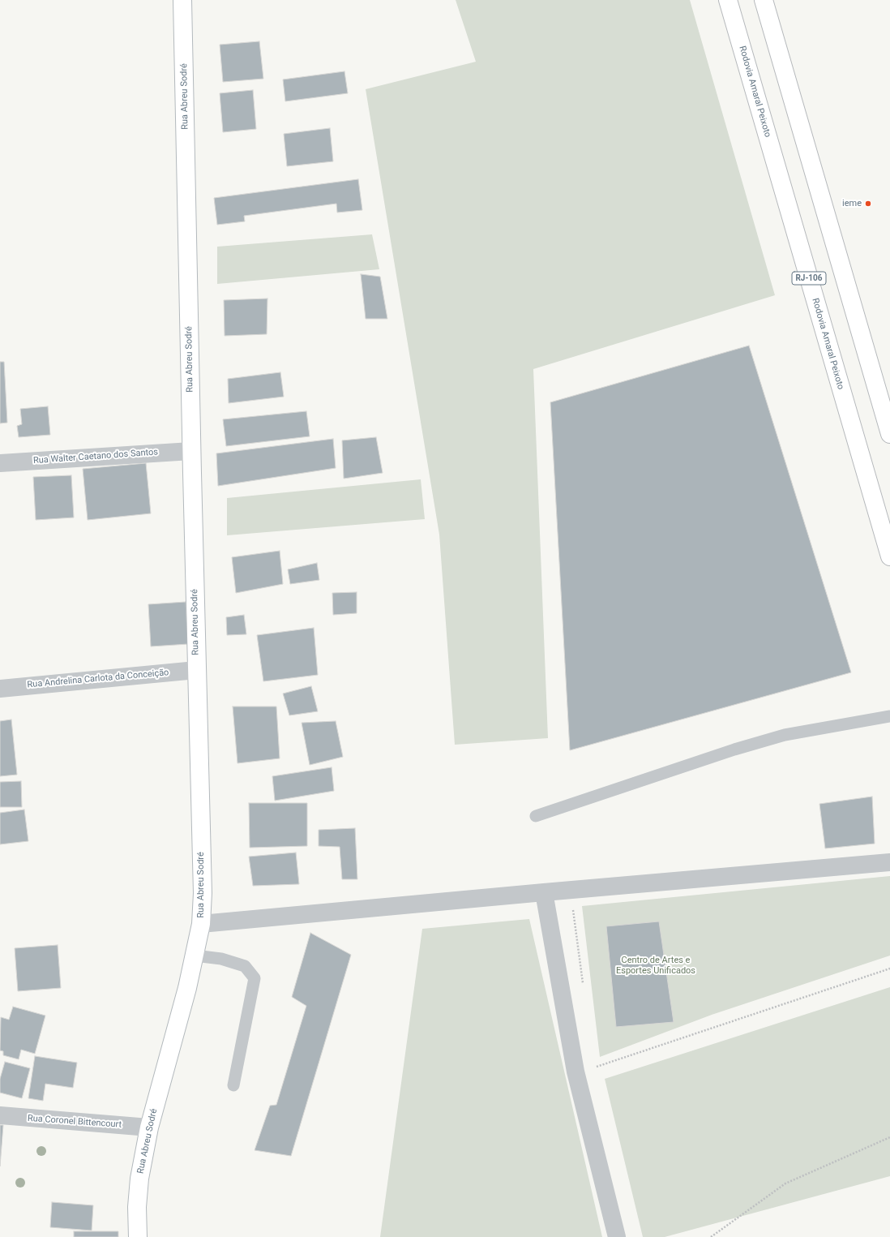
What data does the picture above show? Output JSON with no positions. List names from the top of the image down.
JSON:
{
  "streets": {
    "main road": ["Rodovia Amaral Peixoto", "Rua Abreu Sodré", "RJ-106"],
    "street": ["Rua Walter Caetano dos Santos", "Rua Andrelina Carlota da Conceição", "Rua Coronel Bittencourt"]
  },
  "crossings": [
    ["Rua Abreu Sodré", "Rua Walter Caetano dos Santos"],
    ["Rua Abreu Sodré", "Rua Andrelina Carlota da Conceição"],
    ["Rua Abreu Sodré", "Rua Coronel Bittencourt"]
  ],
  "parks": ["Centro de Artes e Esportes Unificados"],
  "places": ["ieme"]
}
